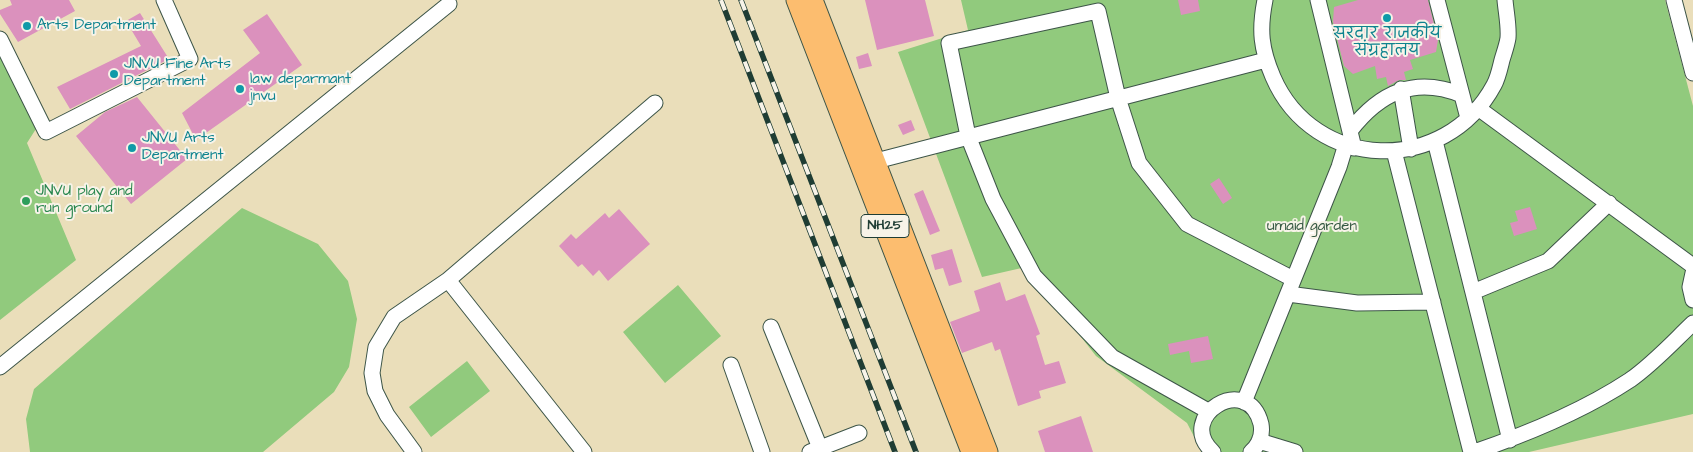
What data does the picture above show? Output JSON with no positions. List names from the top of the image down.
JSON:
{
  "streets": {
    "main road": ["NH25"]
  },
  "parks": ["umaid garden"],
  "places": [
    "सरदार राजकीय संग्रहालय",
    "Arts Department",
    "JNVU Fine Arts Department",
    "law deparmant jnvu",
    "JNVU Arts Department",
    "JNVU play and run ground"
  ]
}
